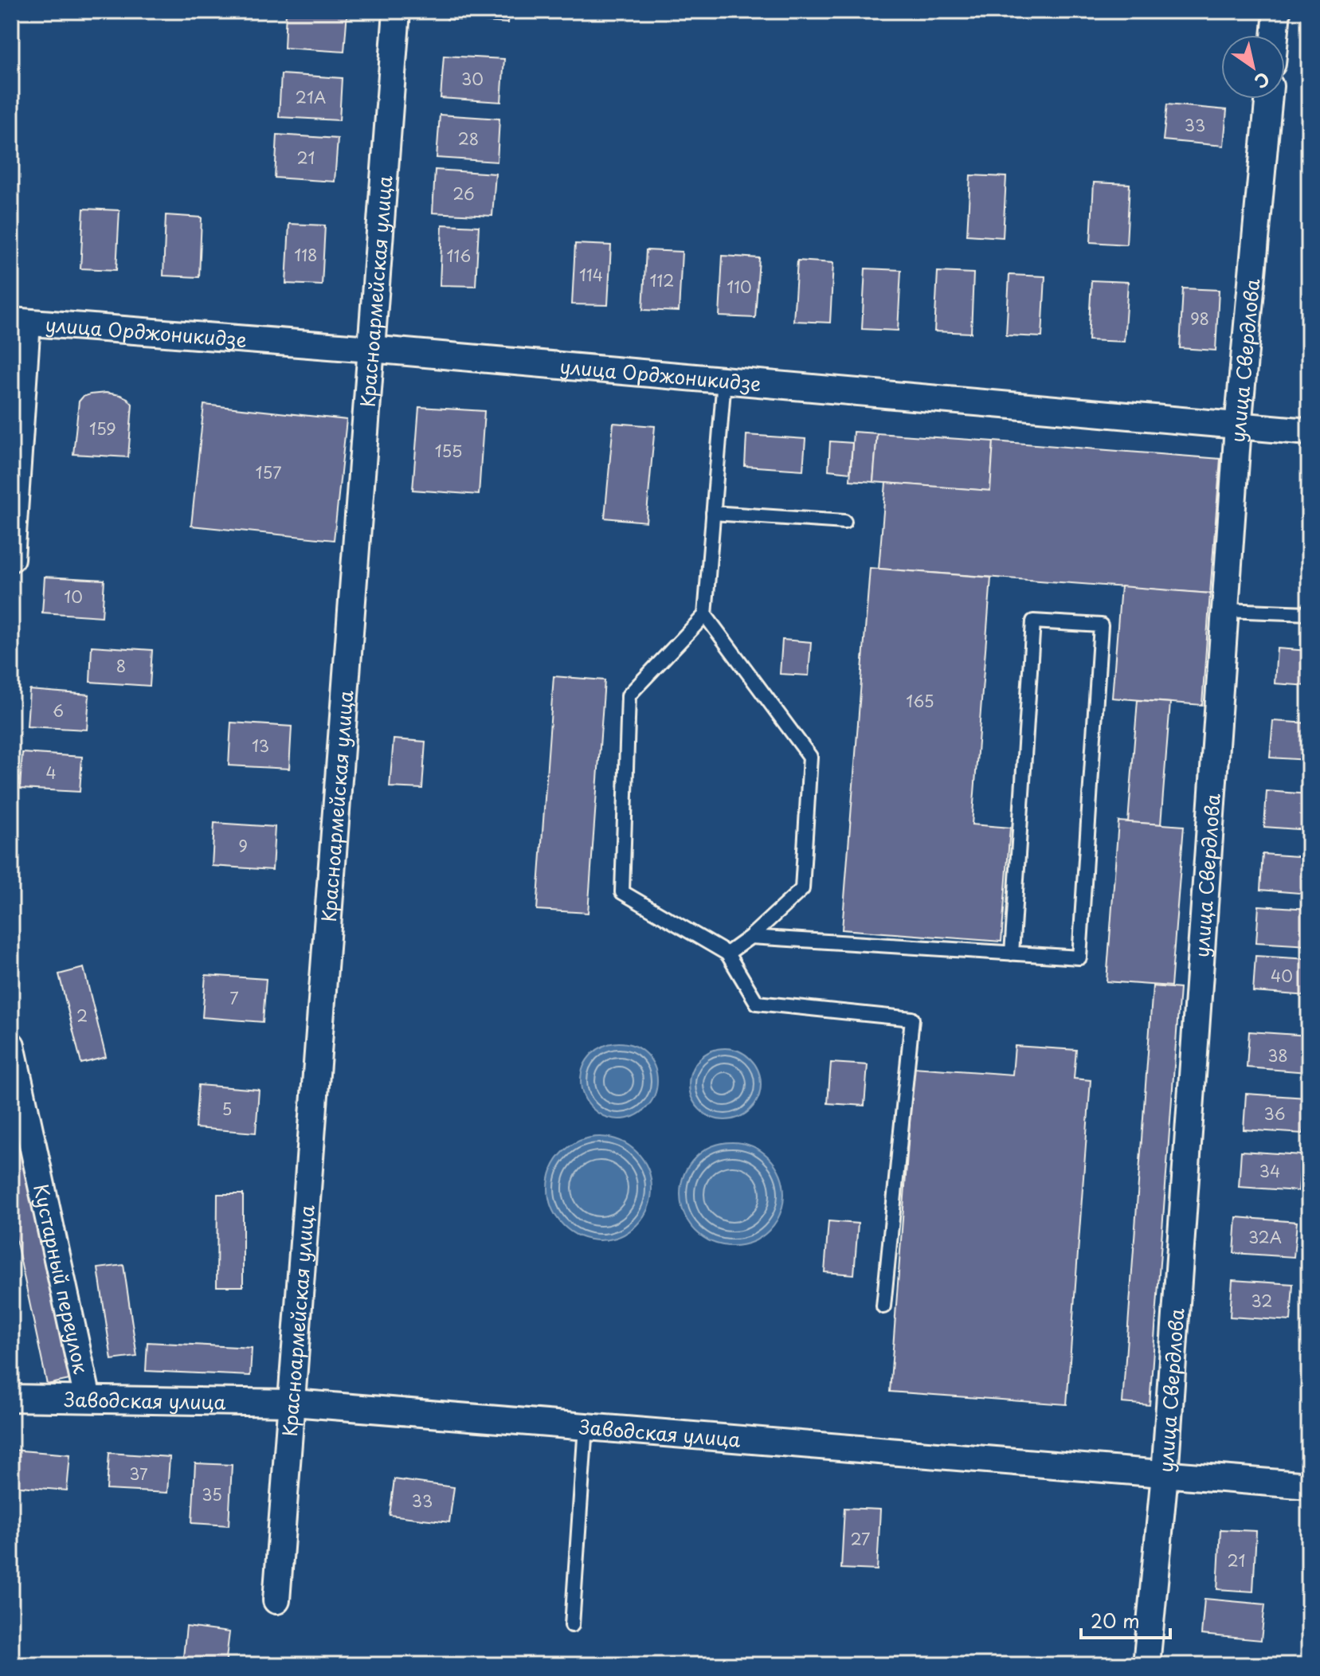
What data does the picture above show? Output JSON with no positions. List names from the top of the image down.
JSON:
{
  "streets": {
    "street": [
      "Красноармейская улица",
      "улица Орджоникидзе",
      "улица Свердлова",
      "Кустарный переулок",
      "Заводская улица"
    ]
  },
  "crossings": [
    ["Красноармейская улица", "улица Орджоникидзе"],
    ["Красноармейская улица", "Заводская улица"],
    ["улица Орджоникидзе", "улица Свердлова"],
    ["улица Свердлова", "Заводская улица"],
    ["Кустарный переулок", "Заводская улица"]
  ],
  "house_numbers": [
    "30",
    "21А",
    "33",
    "28",
    "21",
    "26",
    "118",
    "116",
    "114",
    "112",
    "110",
    "98",
    "159",
    "155",
    "157",
    "10",
    "8",
    "165",
    "6",
    "13",
    "4",
    "9",
    "40",
    "7",
    "2",
    "38",
    "5",
    "36",
    "34",
    "32А",
    "32",
    "37",
    "35",
    "33",
    "27",
    "21"
  ],
  "scale_bar": "20 m",
  "north": "bottom right"
}
